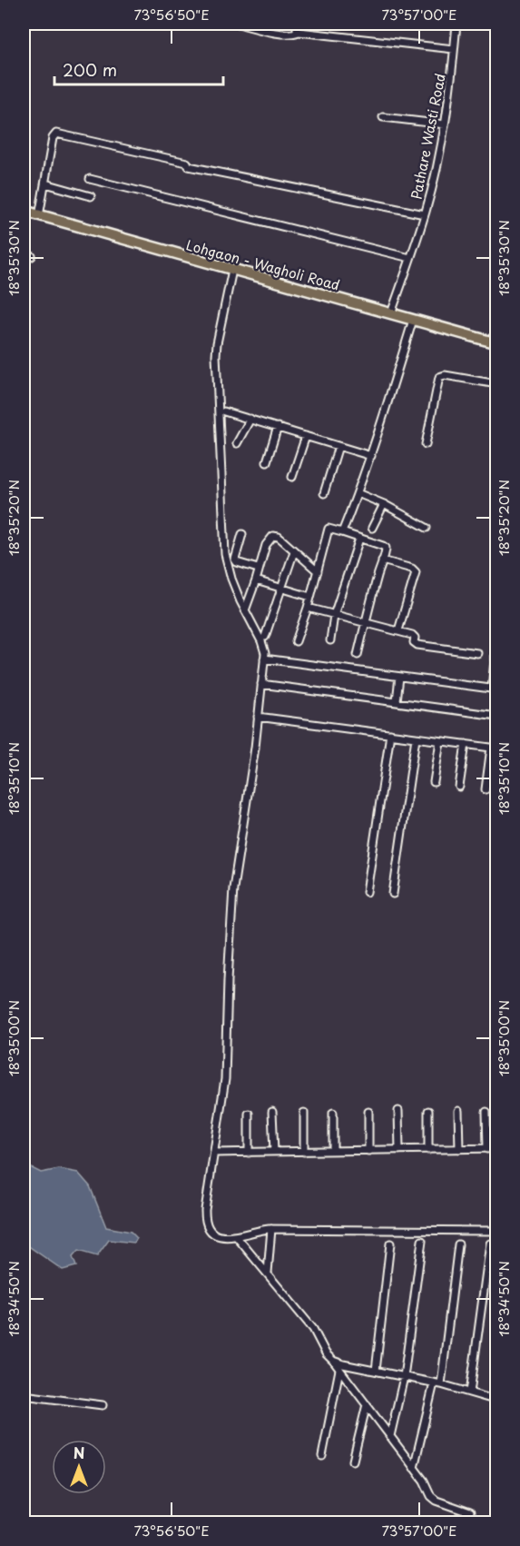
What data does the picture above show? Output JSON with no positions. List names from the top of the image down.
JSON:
{
  "streets": {
    "main road": ["Lohgaon - Wagholi Road"],
    "street": ["Pathare Wasti Road"]
  },
  "crossings": [
    ["Pathare Wasti Road", "Lohgaon - Wagholi Road"]
  ],
  "scale_bar": "200 m",
  "north": "top",
  "coordinates": [
    "73°56'50\"E",
    "73°57'00\"E",
    "18°35'30\"N",
    "18°35'20\"N",
    "18°35'10\"N",
    "18°35'00\"N",
    "18°34'50\"N"
  ]
}
